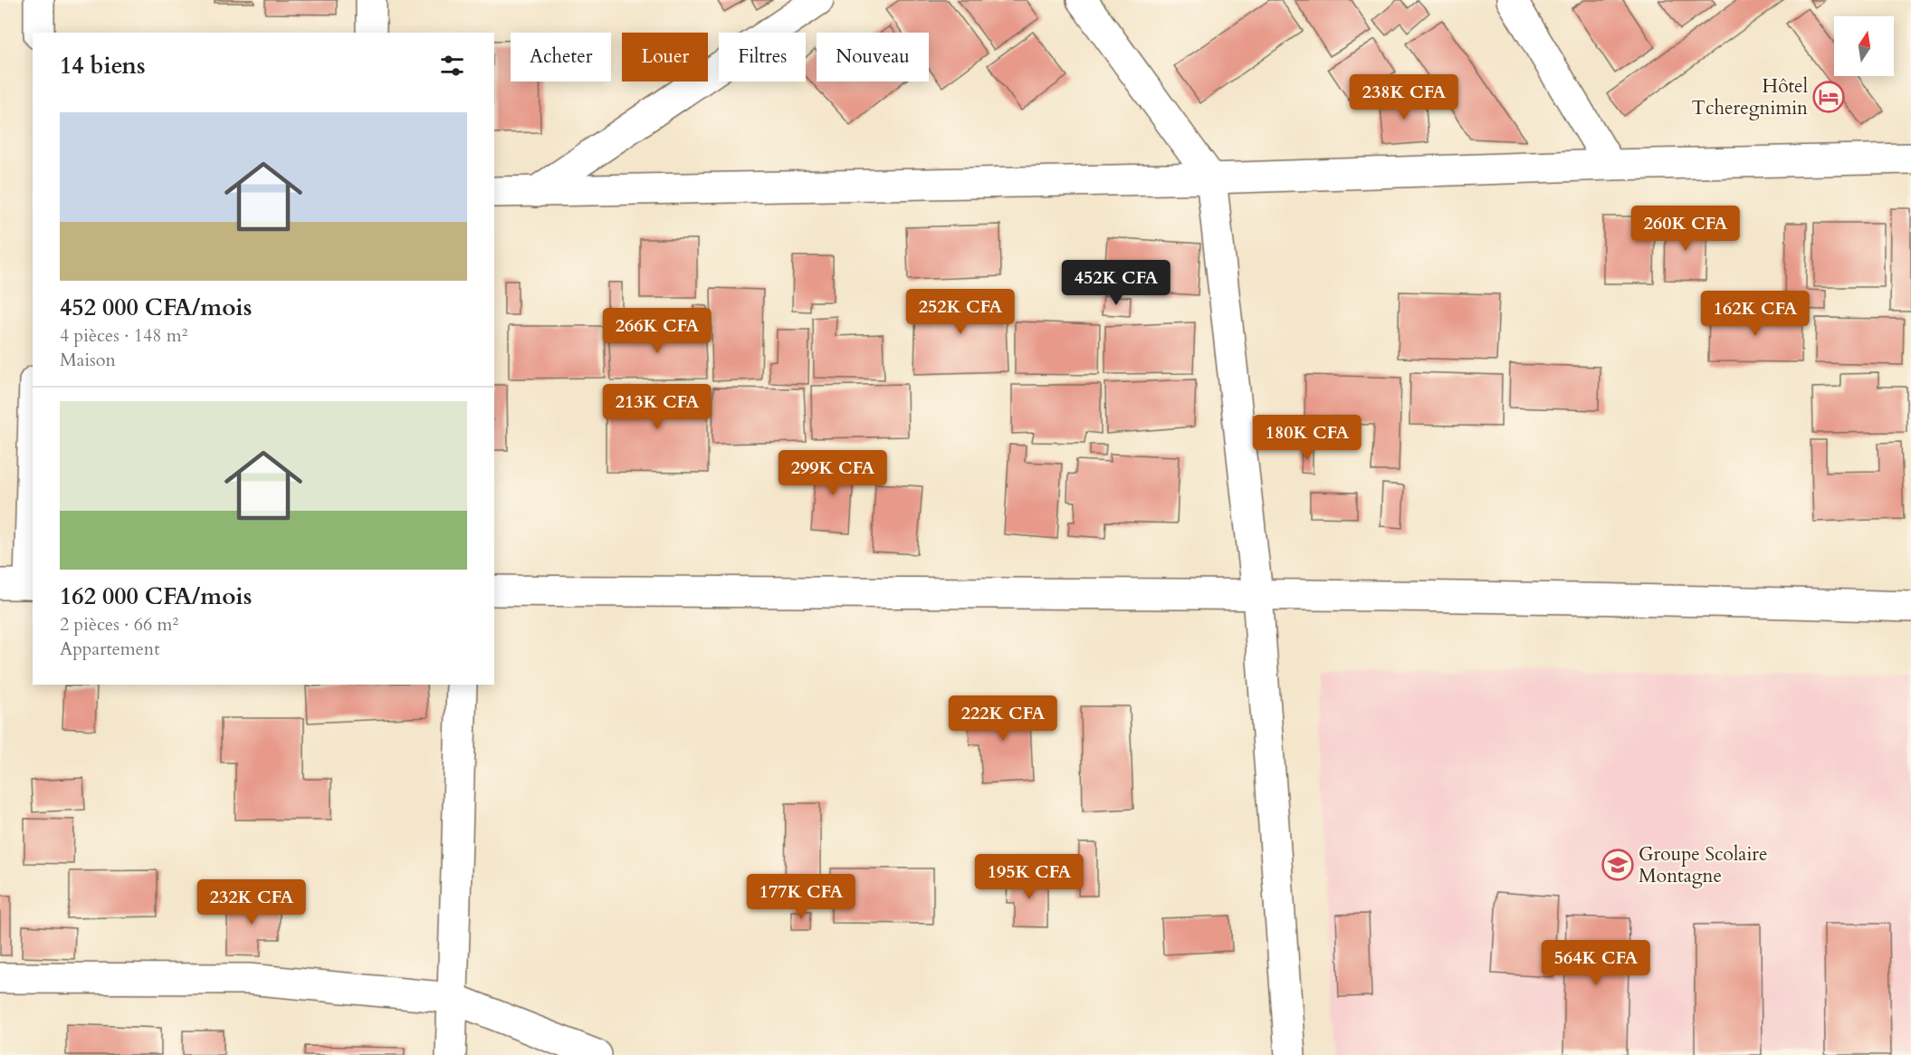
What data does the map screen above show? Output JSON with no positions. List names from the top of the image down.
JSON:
{
  "places": {
    "hotel": ["Hôtel Tcheregnimin"],
    "school or university": ["Groupe Scolaire Montagne"]
  },
  "north": "top",
  "page": {
    "chip": [
      "Acheter",
      "Louer",
      "Filtres",
      "Nouveau"
    ],
    "heading": "14 biens",
    "price": [
      "238K CFA",
      "260K CFA",
      "452K CFA",
      "252K CFA",
      "162K CFA",
      "266K CFA",
      "213K CFA",
      "180K CFA",
      "299K CFA",
      "222K CFA",
      "195K CFA",
      "177K CFA",
      "232K CFA",
      "564K CFA"
    ],
    "list": [
      {
        "name": "452 000 CFA/mois",
        "note": "4 pièces · 148 m² · Maison"
      },
      {
        "name": "162 000 CFA/mois",
        "note": "2 pièces · 66 m² · Appartement"
      }
    ]
  }
}
